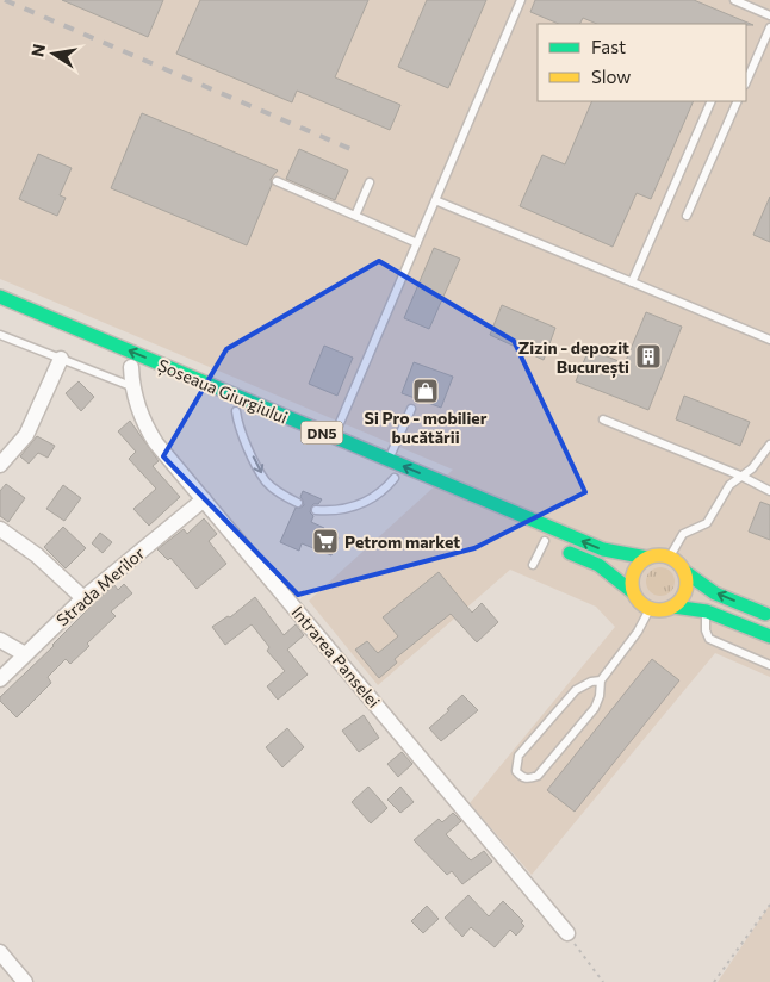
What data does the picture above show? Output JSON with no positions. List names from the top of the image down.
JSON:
{
  "streets": {
    "highway": ["Șoseaua Giurgiului", "DN5"],
    "street": ["Strada Merilor", "Intrarea Panselei"]
  },
  "crossings": [
    ["Strada Merilor", "Intrarea Panselei"]
  ],
  "one_way": ["Șoseaua Giurgiului"],
  "places": {
    "building": ["Zizin - depozit București"],
    "shop": ["Si Pro - mobilier bucătării"],
    "supermarket": ["Petrom market"]
  },
  "legend": ["Fast", "Slow"],
  "north": "left"
}
